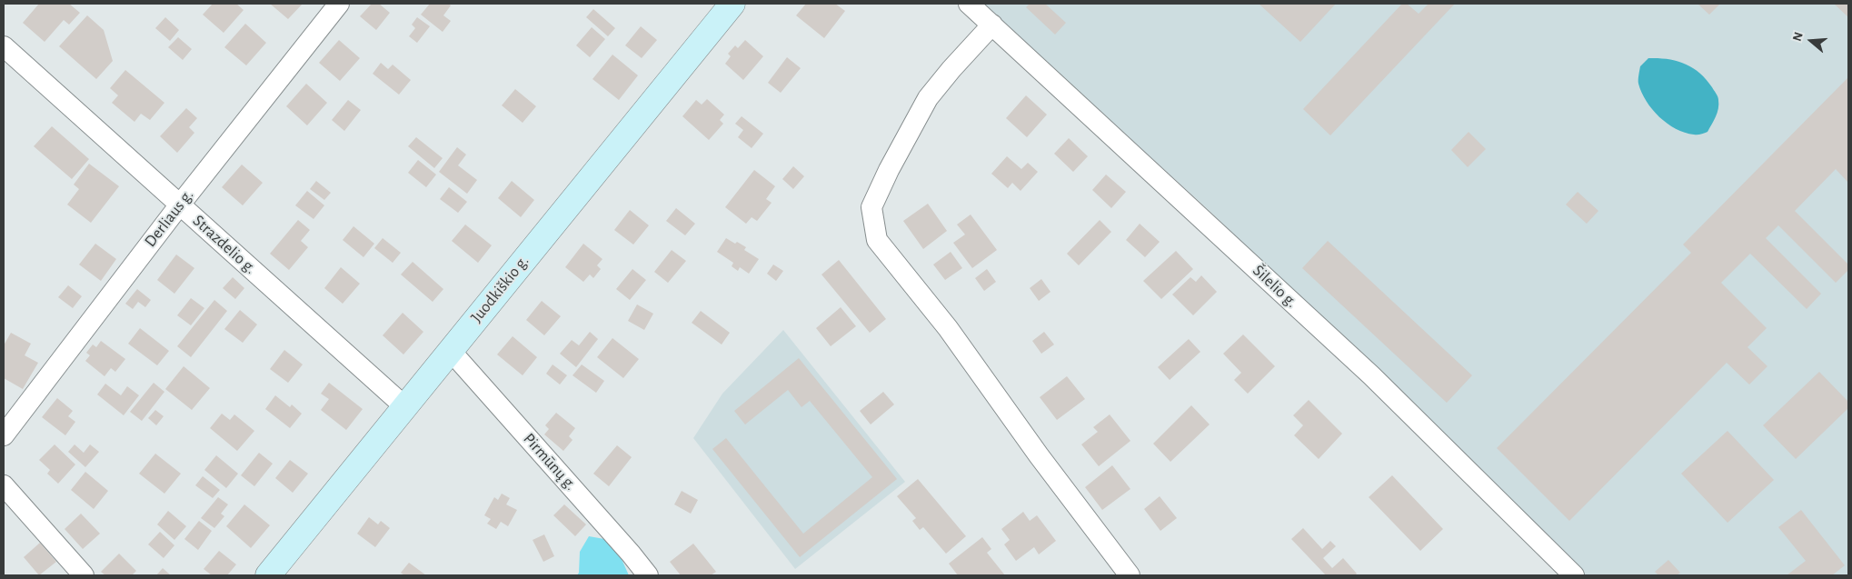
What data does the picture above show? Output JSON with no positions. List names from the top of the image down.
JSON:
{
  "streets": {
    "street": [
      "Derliaus g.",
      "Strazdelio g.",
      "Šilelio g.",
      "Juodkiškio g.",
      "Pirmūnų g."
    ]
  },
  "crossings": [
    ["Derliaus g.", "Strazdelio g."],
    ["Strazdelio g.", "Juodkiškio g."],
    ["Juodkiškio g.", "Pirmūnų g."]
  ],
  "north": "left"
}
